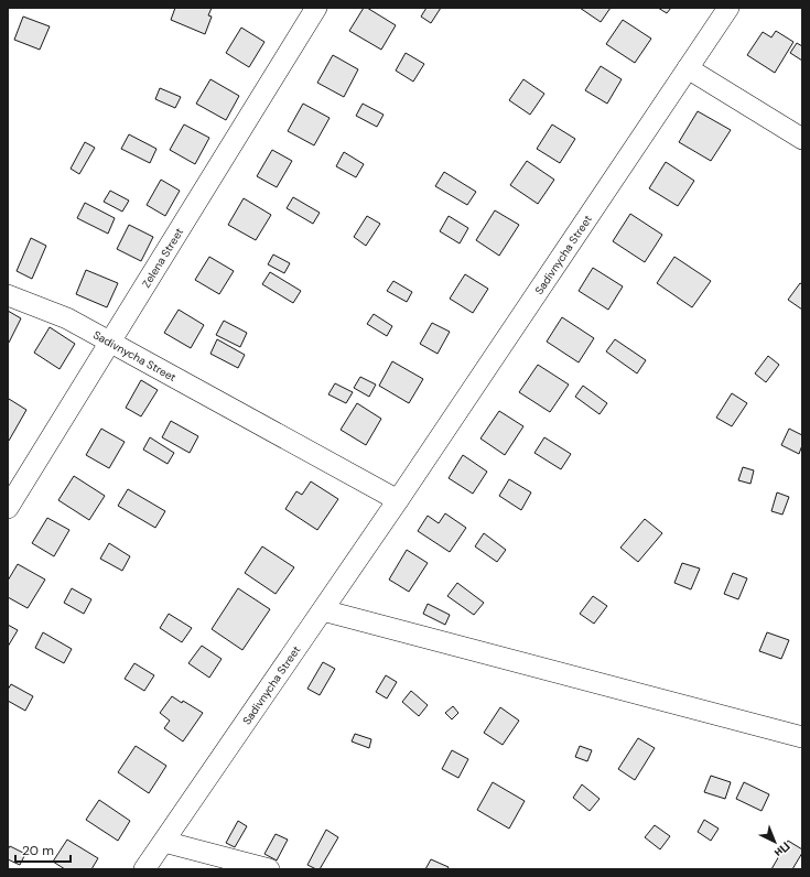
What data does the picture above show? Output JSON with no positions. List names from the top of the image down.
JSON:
{
  "streets": {
    "street": ["Sadivnycha Street", "Zelena Street"]
  },
  "crossings": [
    ["Sadivnycha Street", "Zelena Street"]
  ],
  "scale_bar": "20 m",
  "north": "bottom right"
}
